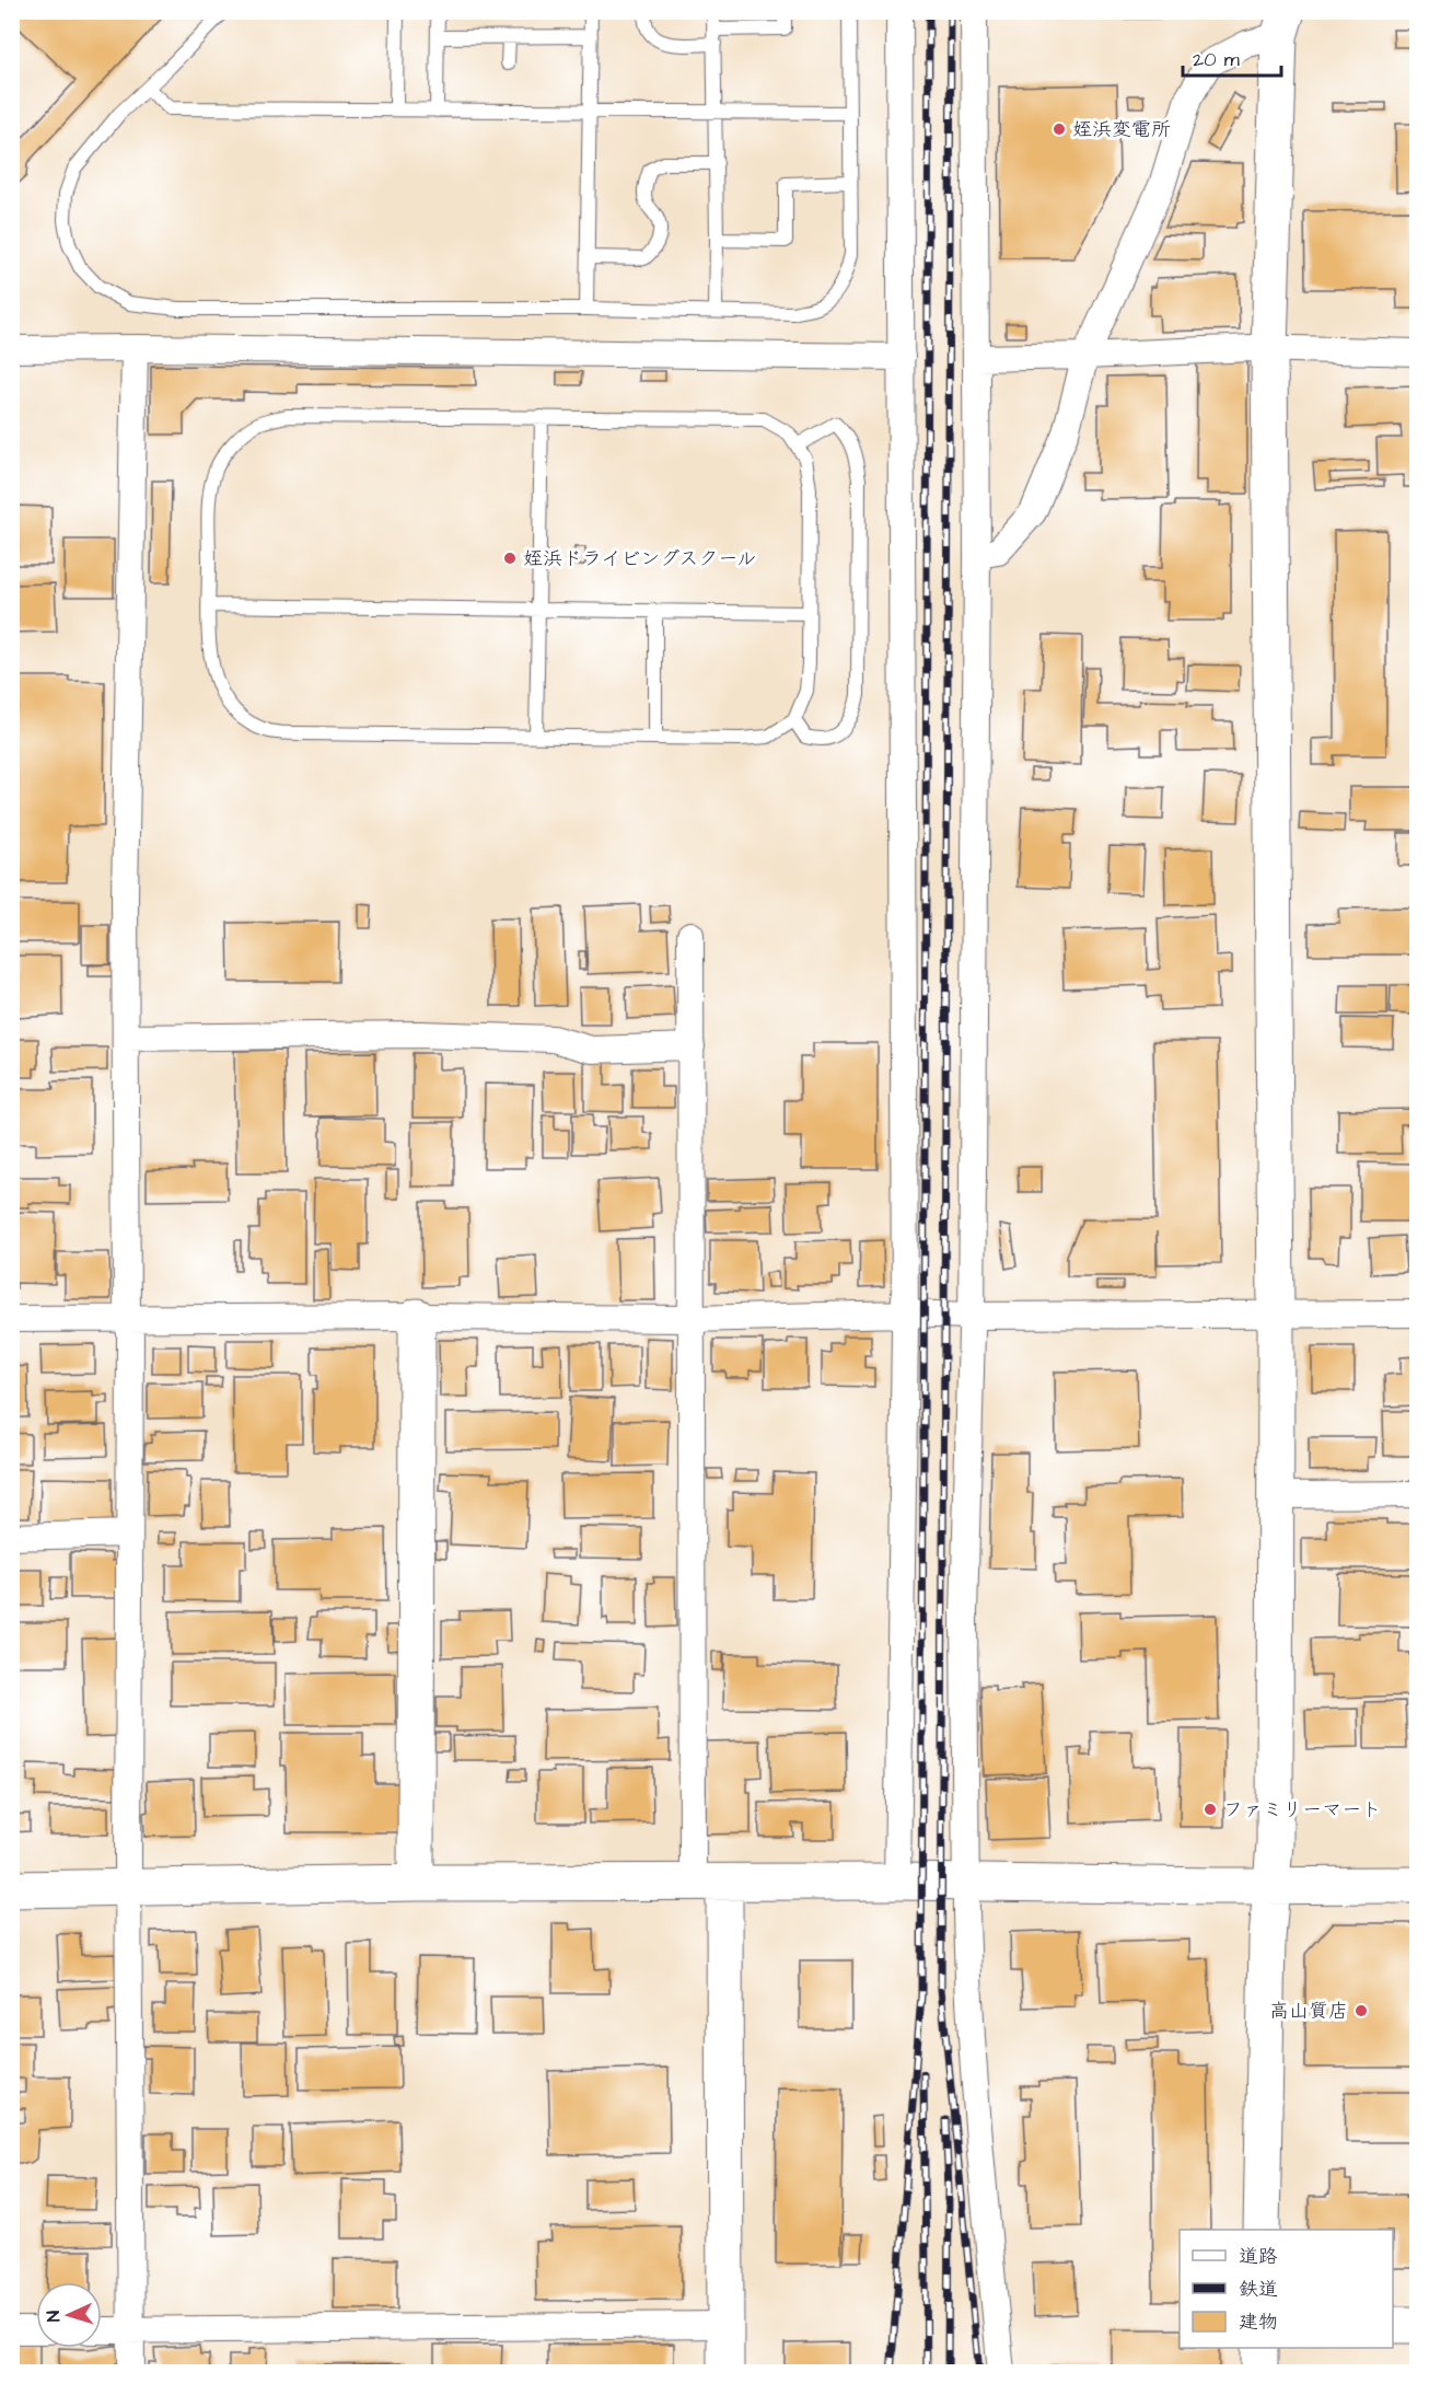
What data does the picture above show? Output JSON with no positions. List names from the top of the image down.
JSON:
{
  "places": [
    "姪浜変電所",
    "姪浜ドライビングスクール",
    "ファミリーマート",
    "高山質店"
  ],
  "legend": ["道路", "鉄道", "建物"],
  "scale_bar": "20 m",
  "north": "left"
}
